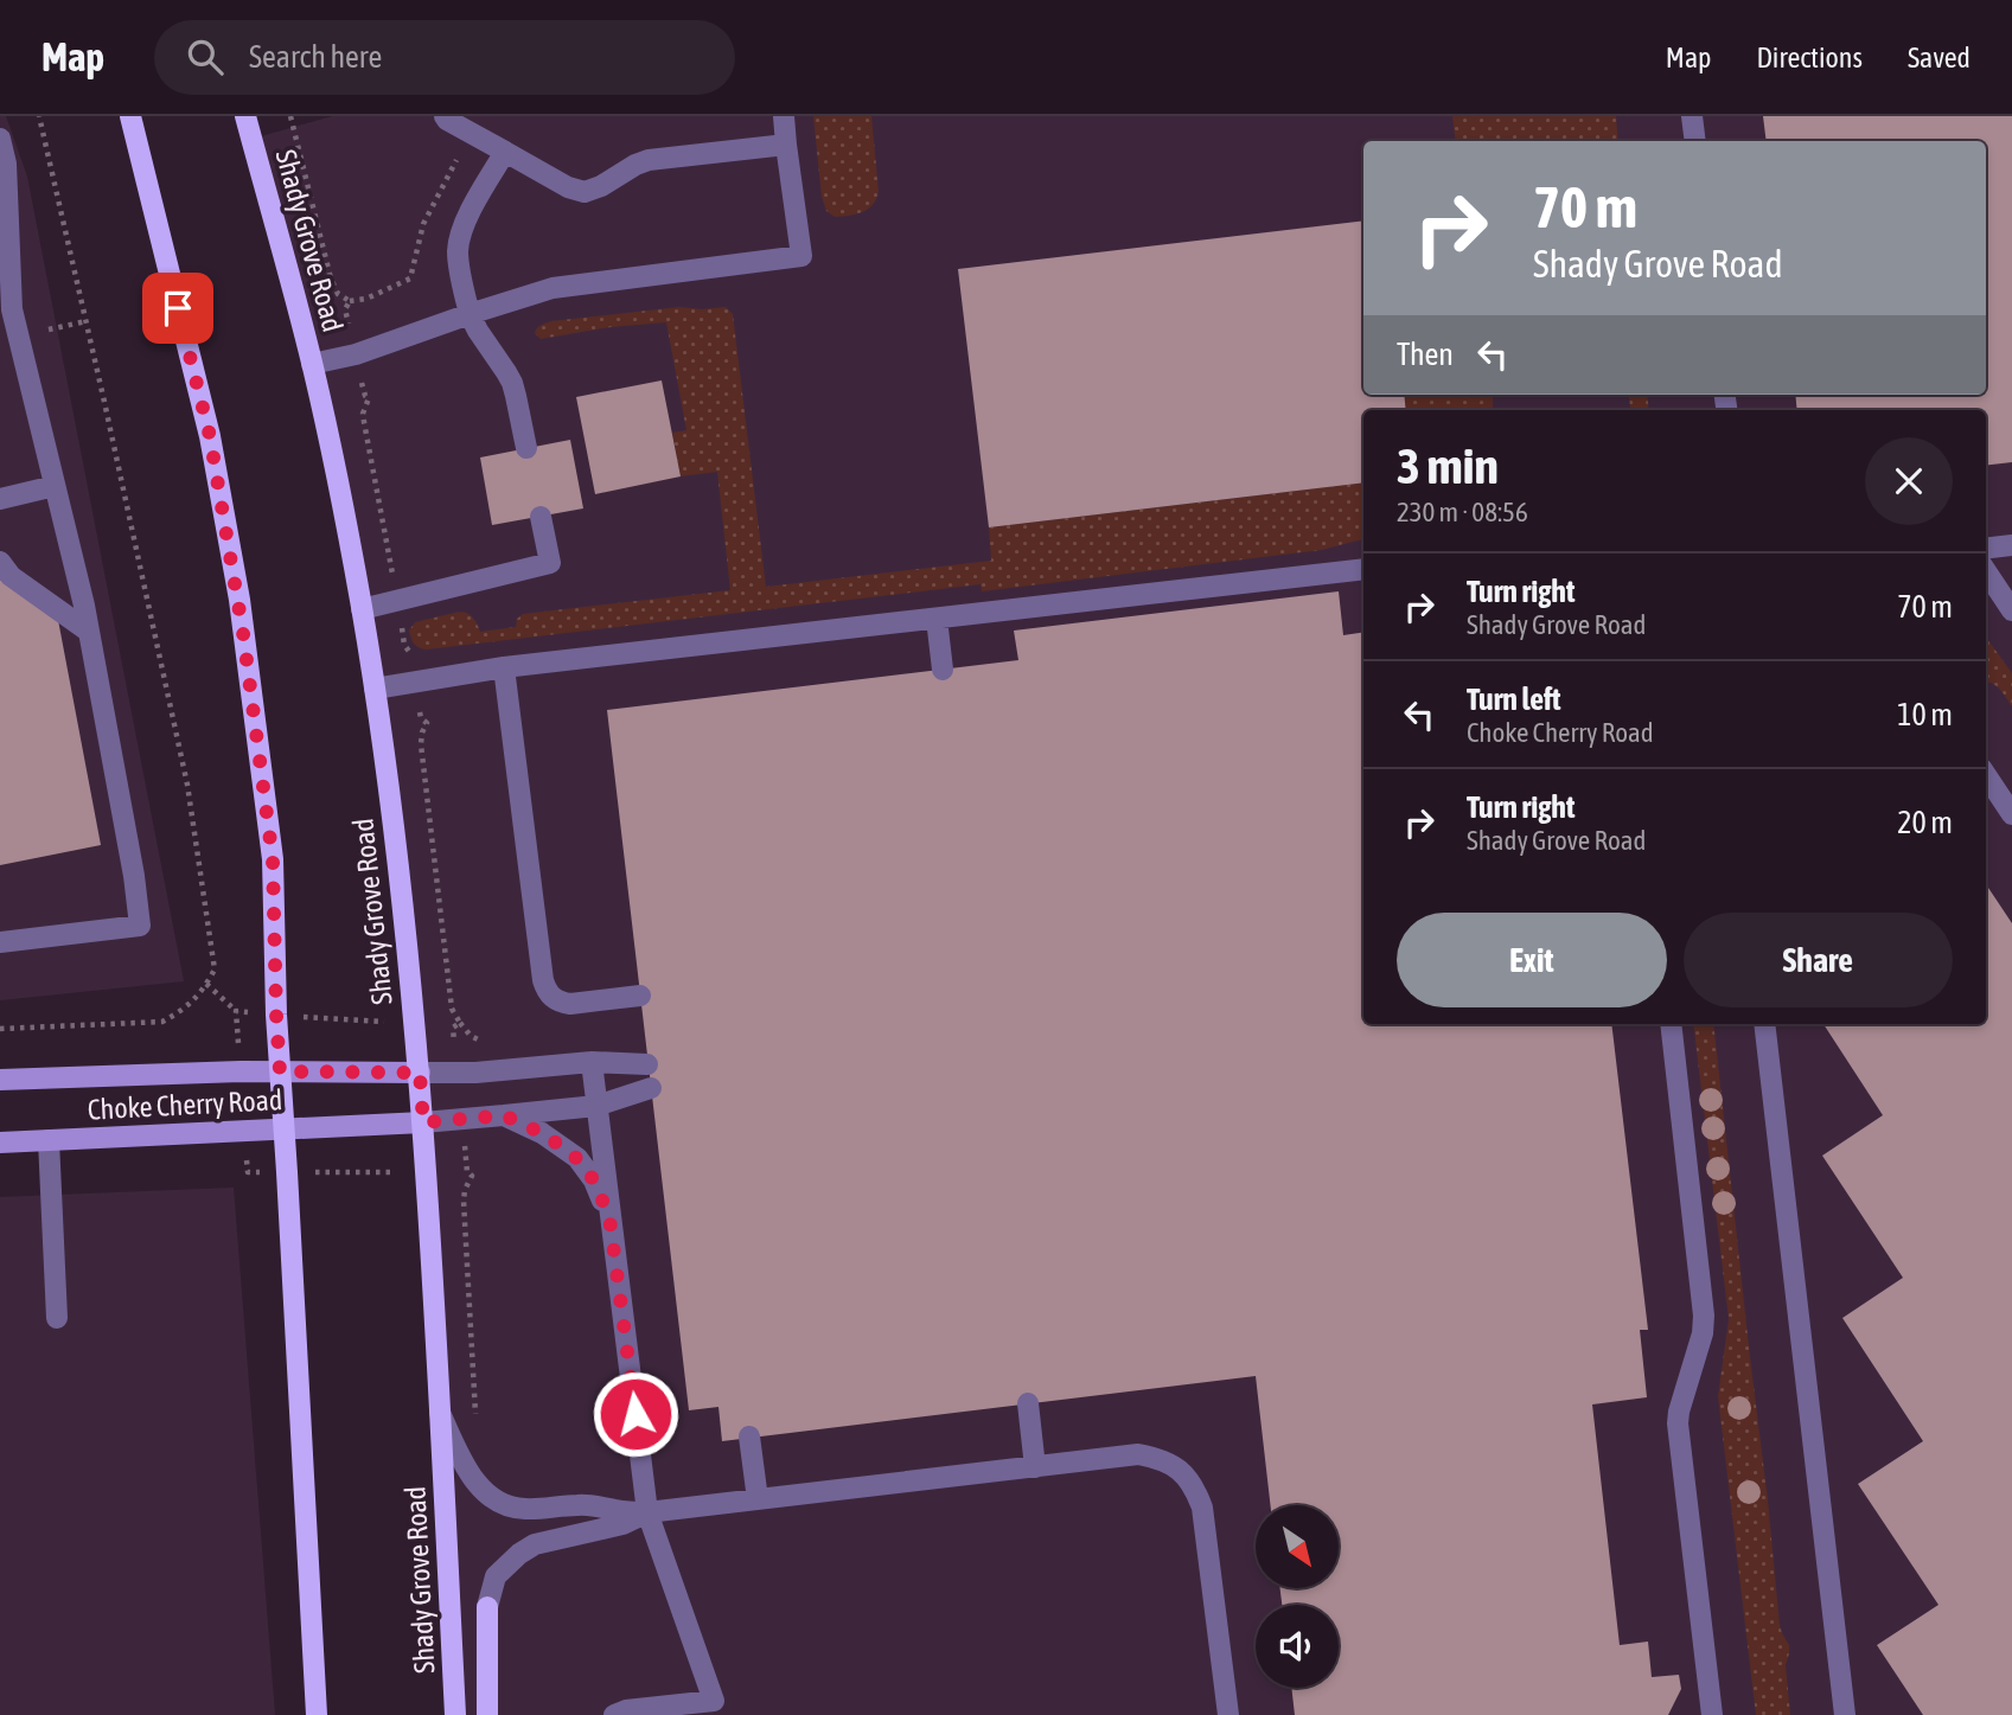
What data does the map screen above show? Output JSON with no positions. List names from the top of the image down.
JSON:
{
  "streets": {
    "main road": ["Shady Grove Road"],
    "street": ["Choke Cherry Road"]
  },
  "crossings": [
    ["Shady Grove Road", "Choke Cherry Road"]
  ],
  "north": "bottom right",
  "page": {
    "header": "Map",
    "search": "Search here",
    "nav": ["Map", "Directions", "Saved"],
    "turn": ["70 m", "Shady Grove Road"],
    "then": "Then",
    "heading": ["3 min", "230 m · 08:56"],
    "list": [
      {
        "name": "Turn right",
        "note": "Shady Grove Road",
        "value": "70 m"
      },
      {
        "name": "Turn left",
        "note": "Choke Cherry Road",
        "value": "10 m"
      },
      {
        "name": "Turn right",
        "note": "Shady Grove Road",
        "value": "20 m"
      }
    ],
    "buttons": ["Exit", "Share"]
  }
}
